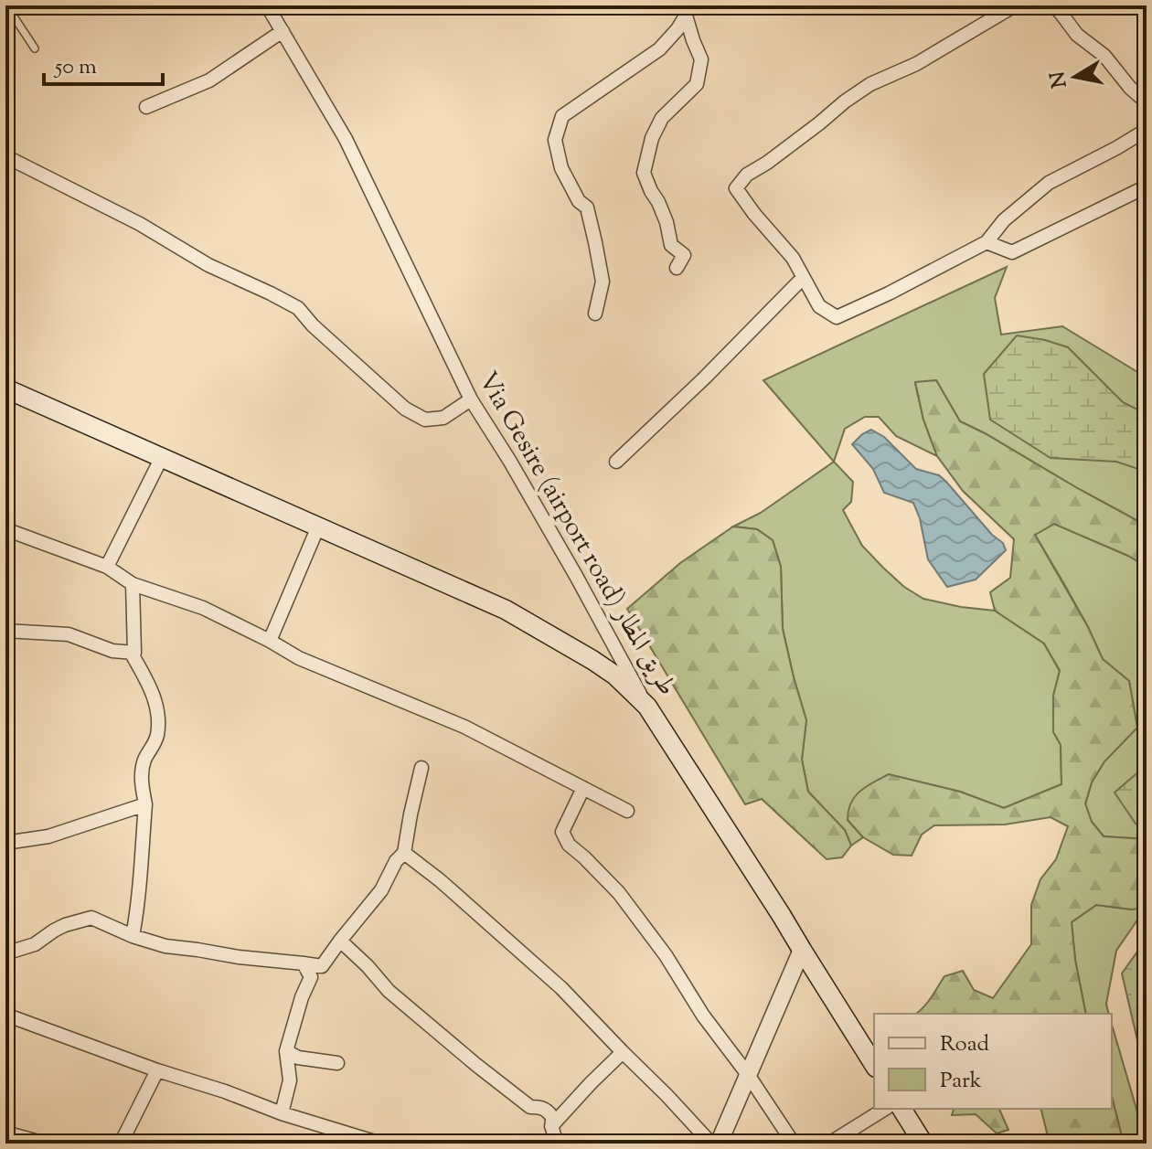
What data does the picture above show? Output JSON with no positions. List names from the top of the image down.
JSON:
{
  "streets": {
    "main road": ["Via Gesire (airport road) طريق المطار"]
  },
  "legend": ["Road", "Park"],
  "scale_bar": "50 m",
  "north": "left"
}
